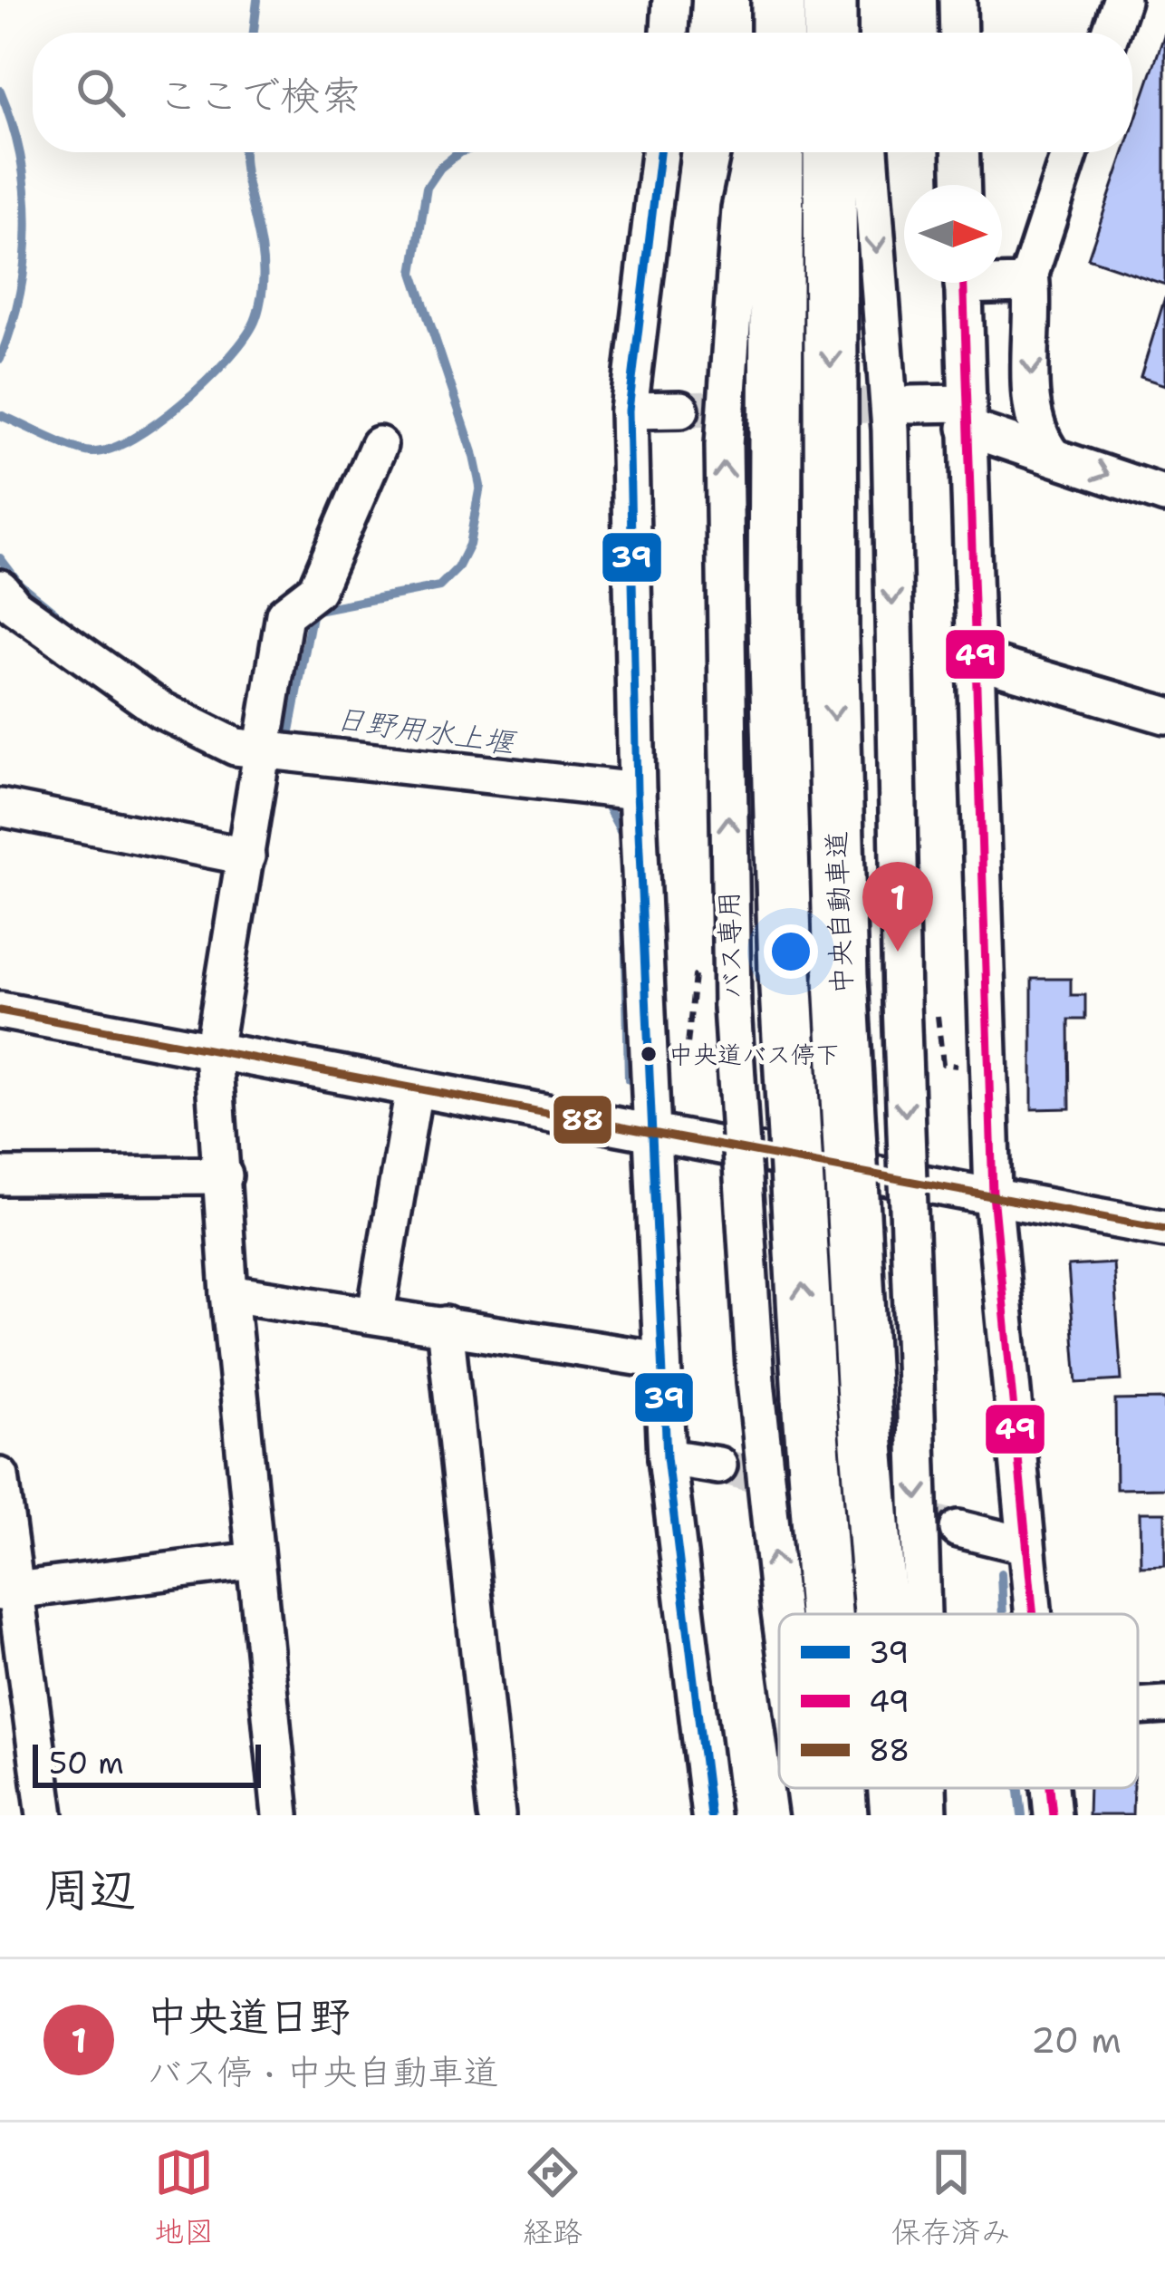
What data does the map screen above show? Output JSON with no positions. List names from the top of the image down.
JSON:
{
  "streets": {
    "highway": ["中央自動車道"],
    "street": ["バス専用"]
  },
  "water": ["日野用水上堰"],
  "places": ["中央道バス停下"],
  "lines": ["transit line 39", "transit line 49", "transit line 88"],
  "legend": ["39", "49", "88"],
  "scale_bar": "50 m",
  "north": "right",
  "page": {
    "search": "ここで検索",
    "pins": "1",
    "scale": "50 m",
    "heading": "周辺",
    "list": [
      {
        "mark": "1",
        "name": "中央道日野",
        "note": "バス停 · 中央自動車道",
        "value": "20 m"
      }
    ],
    "nav": ["地図", "経路", "保存済み"]
  }
}
